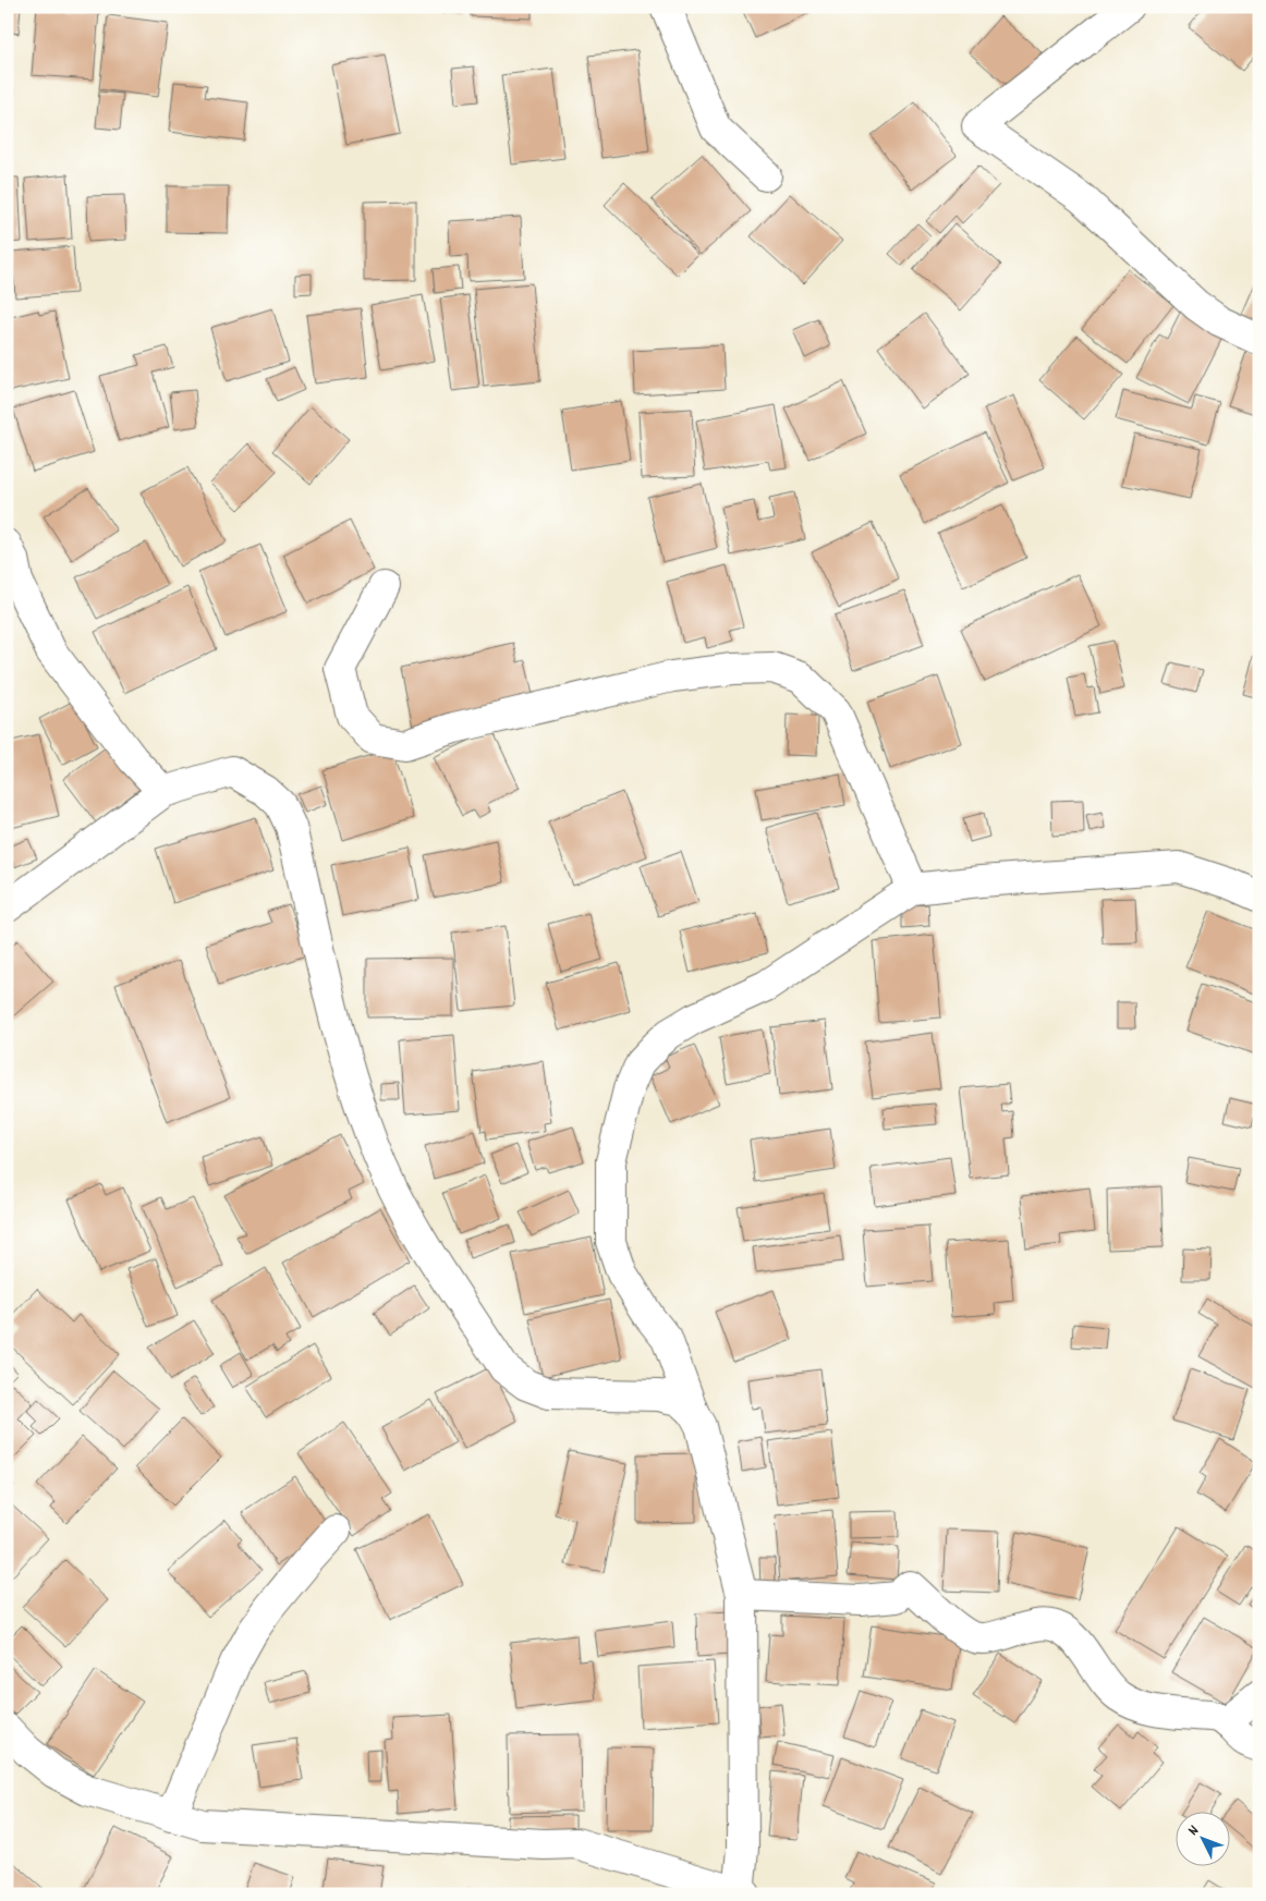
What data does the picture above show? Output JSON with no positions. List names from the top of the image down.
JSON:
{
  "north": "top left"
}
